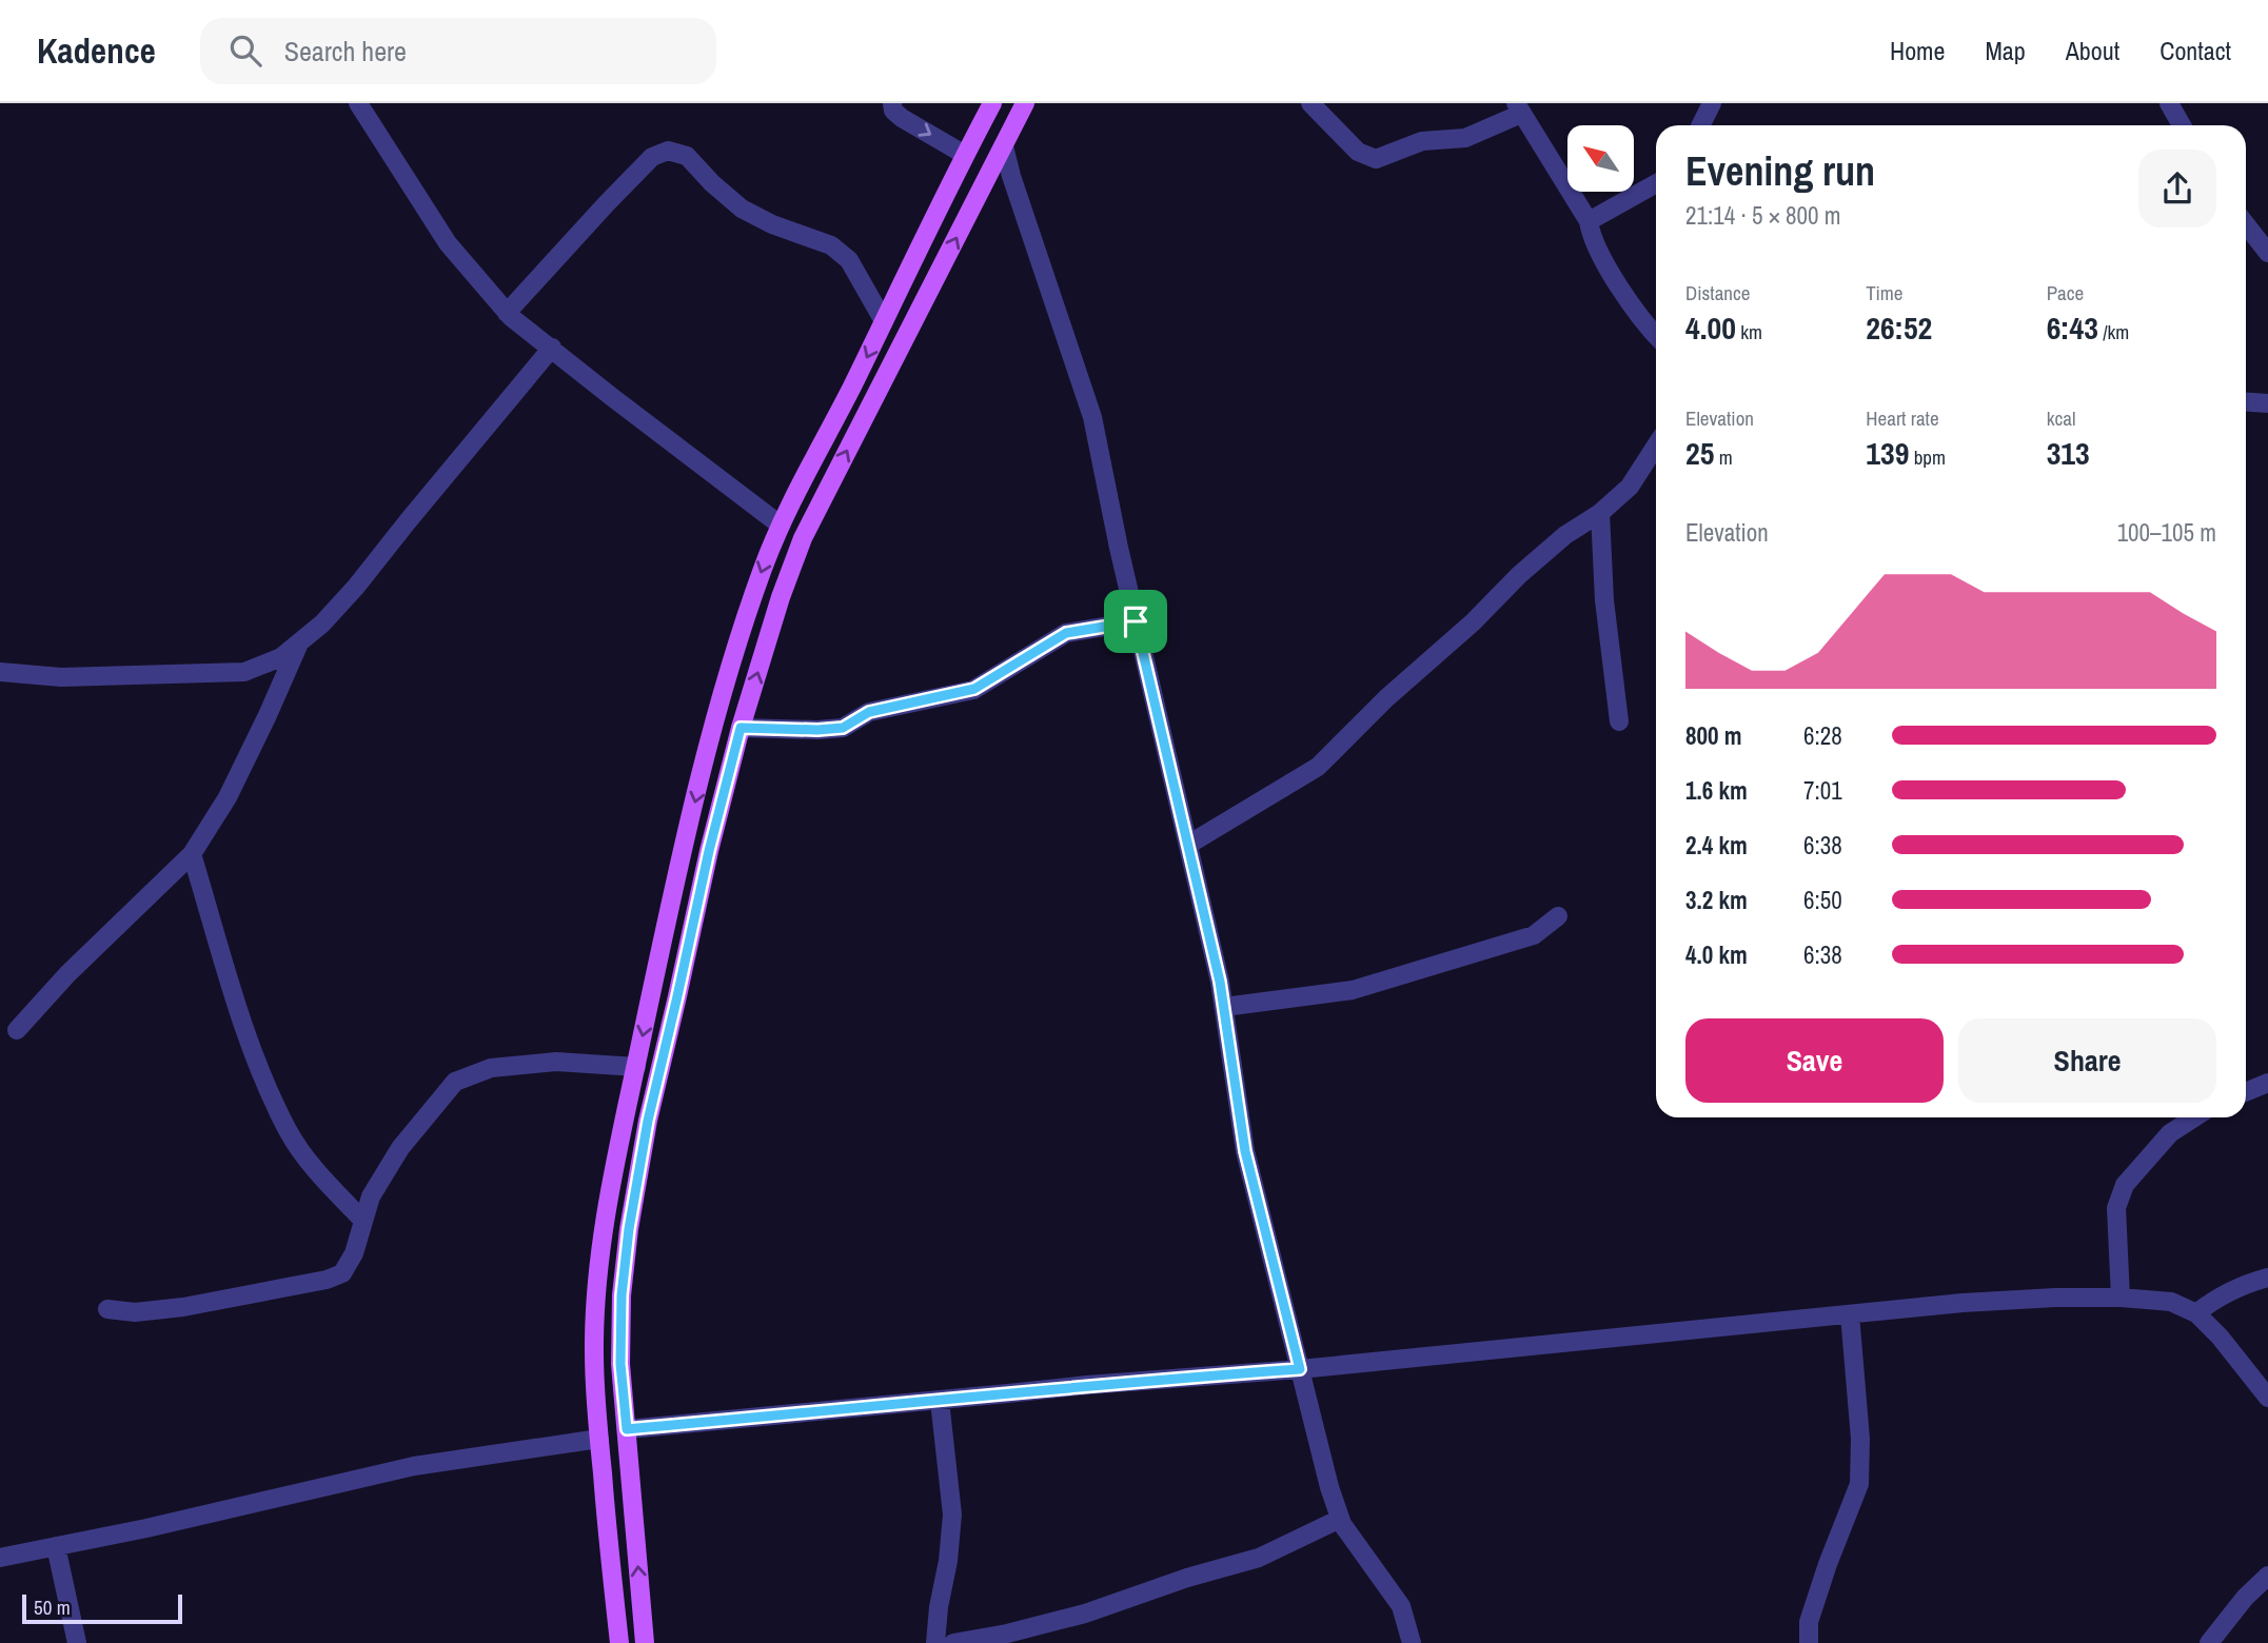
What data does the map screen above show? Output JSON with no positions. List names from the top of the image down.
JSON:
{
  "scale_bar": "50 m",
  "north": "top left",
  "page": {
    "header": "Kadence",
    "search": "Search here",
    "nav": [
      "Home",
      "Map",
      "About",
      "Contact"
    ],
    "heading": ["Evening run", "21:14 · 5 × 800 m"],
    "stats": [
      ["Distance", "4.00 km"],
      ["Time", "26:52"],
      ["Pace", "6:43 /km"],
      ["Elevation", "25 m"],
      ["Heart rate", "139 bpm"],
      ["kcal", "313"]
    ],
    "chart": ["Elevation", "100–105 m"],
    "list": [
      {
        "name": "800 m",
        "note": "6:28"
      },
      {
        "name": "1.6 km",
        "note": "7:01"
      },
      {
        "name": "2.4 km",
        "note": "6:38"
      },
      {
        "name": "3.2 km",
        "note": "6:50"
      },
      {
        "name": "4.0 km",
        "note": "6:38"
      }
    ],
    "buttons": ["Save", "Share"],
    "scale": "50 m"
  }
}
